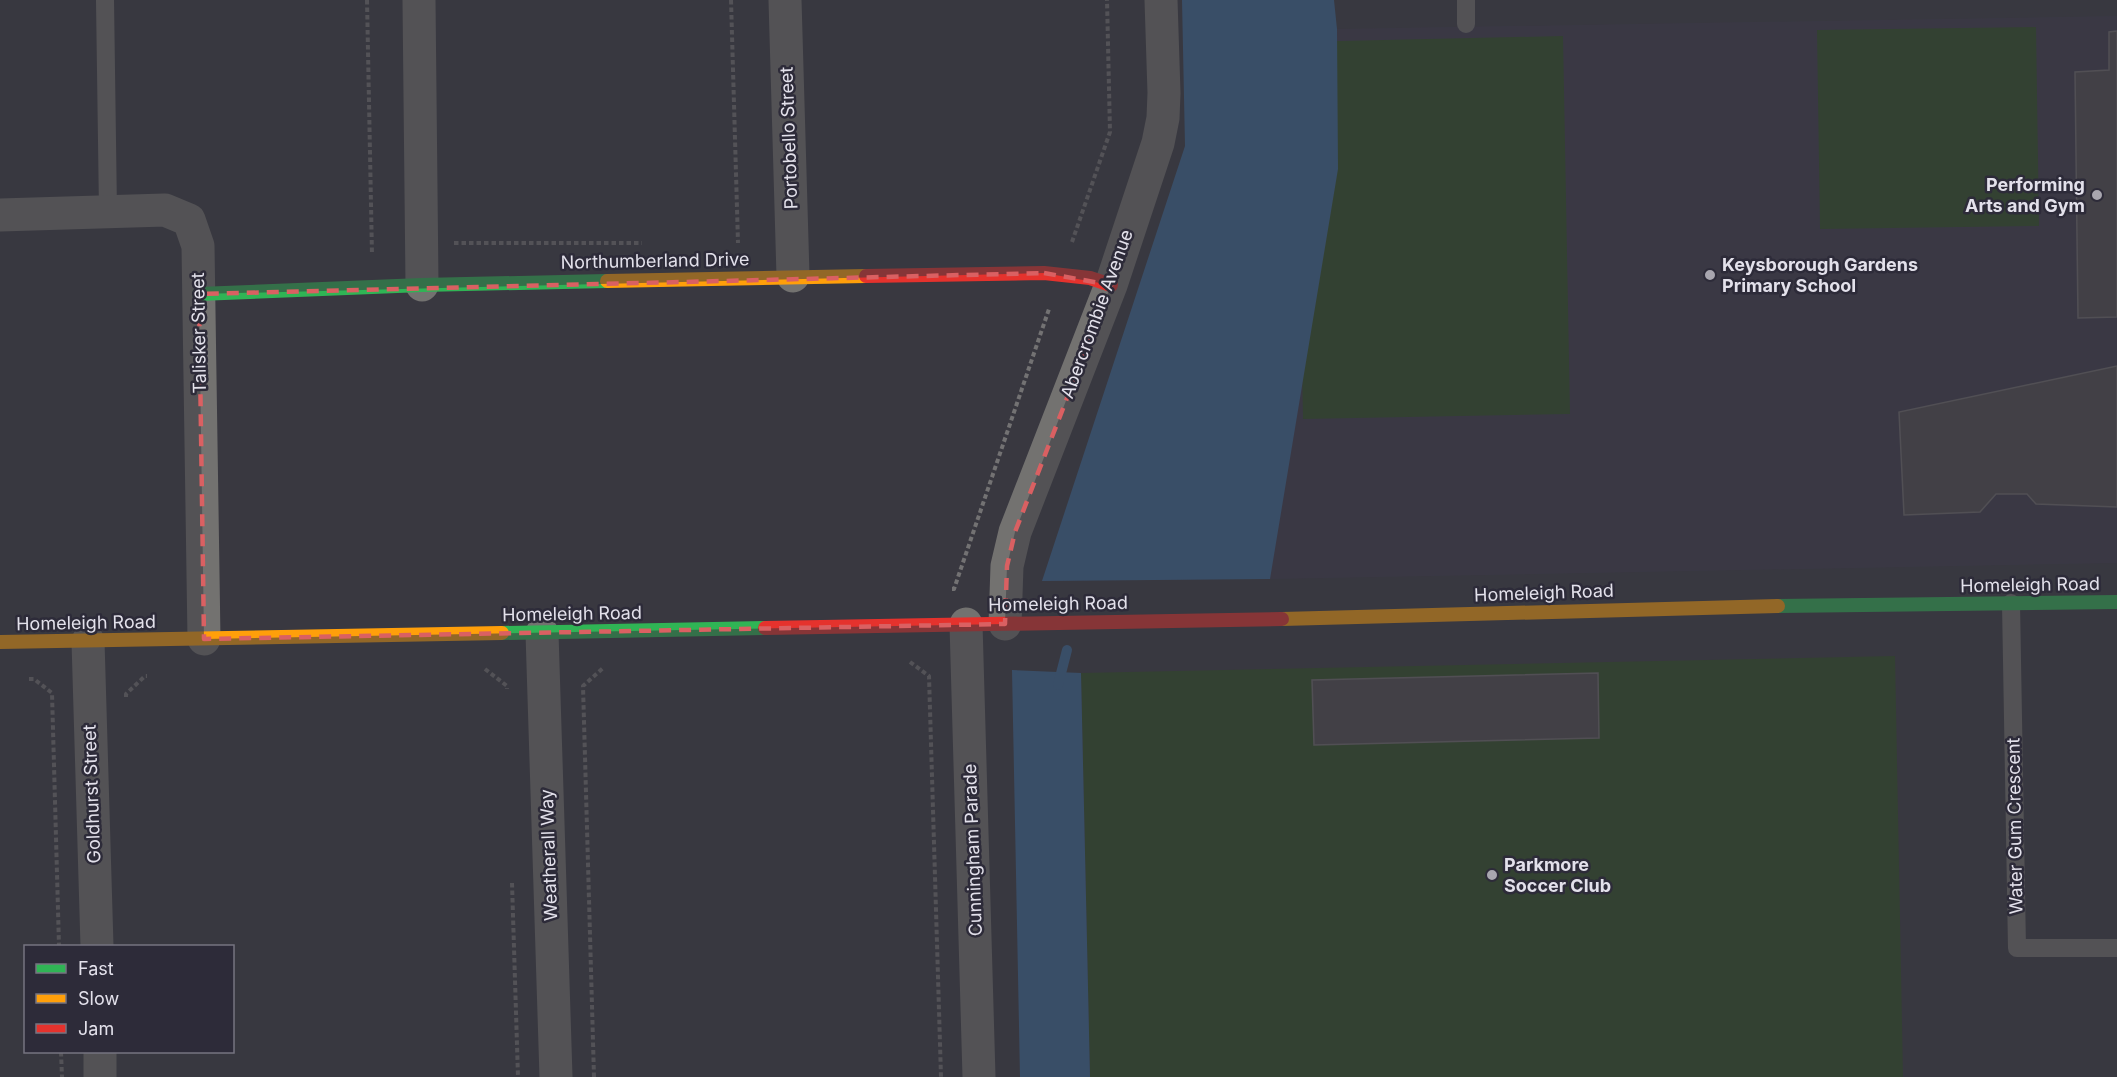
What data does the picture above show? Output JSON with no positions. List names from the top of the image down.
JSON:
{
  "streets": {
    "street": [
      "Portobello Street",
      "Northumberland Drive",
      "Abercrombie Avenue",
      "Talisker Street",
      "Homeleigh Road",
      "Goldhurst Street",
      "Cunningham Parade",
      "Weatherall Way"
    ],
    "lane": ["Water Gum Crescent"]
  },
  "crossings": [
    ["Portobello Street", "Northumberland Drive"],
    ["Northumberland Drive", "Abercrombie Avenue"],
    ["Northumberland Drive", "Talisker Street"],
    ["Abercrombie Avenue", "Homeleigh Road"],
    ["Talisker Street", "Homeleigh Road"],
    ["Homeleigh Road", "Goldhurst Street"],
    ["Homeleigh Road", "Water Gum Crescent"],
    ["Homeleigh Road", "Cunningham Parade"],
    ["Homeleigh Road", "Weatherall Way"]
  ],
  "places": ["Performing Arts and Gym", "Keysborough Gardens Primary School", "Parkmore Soccer Club"],
  "legend": ["Fast", "Slow", "Jam"]
}
